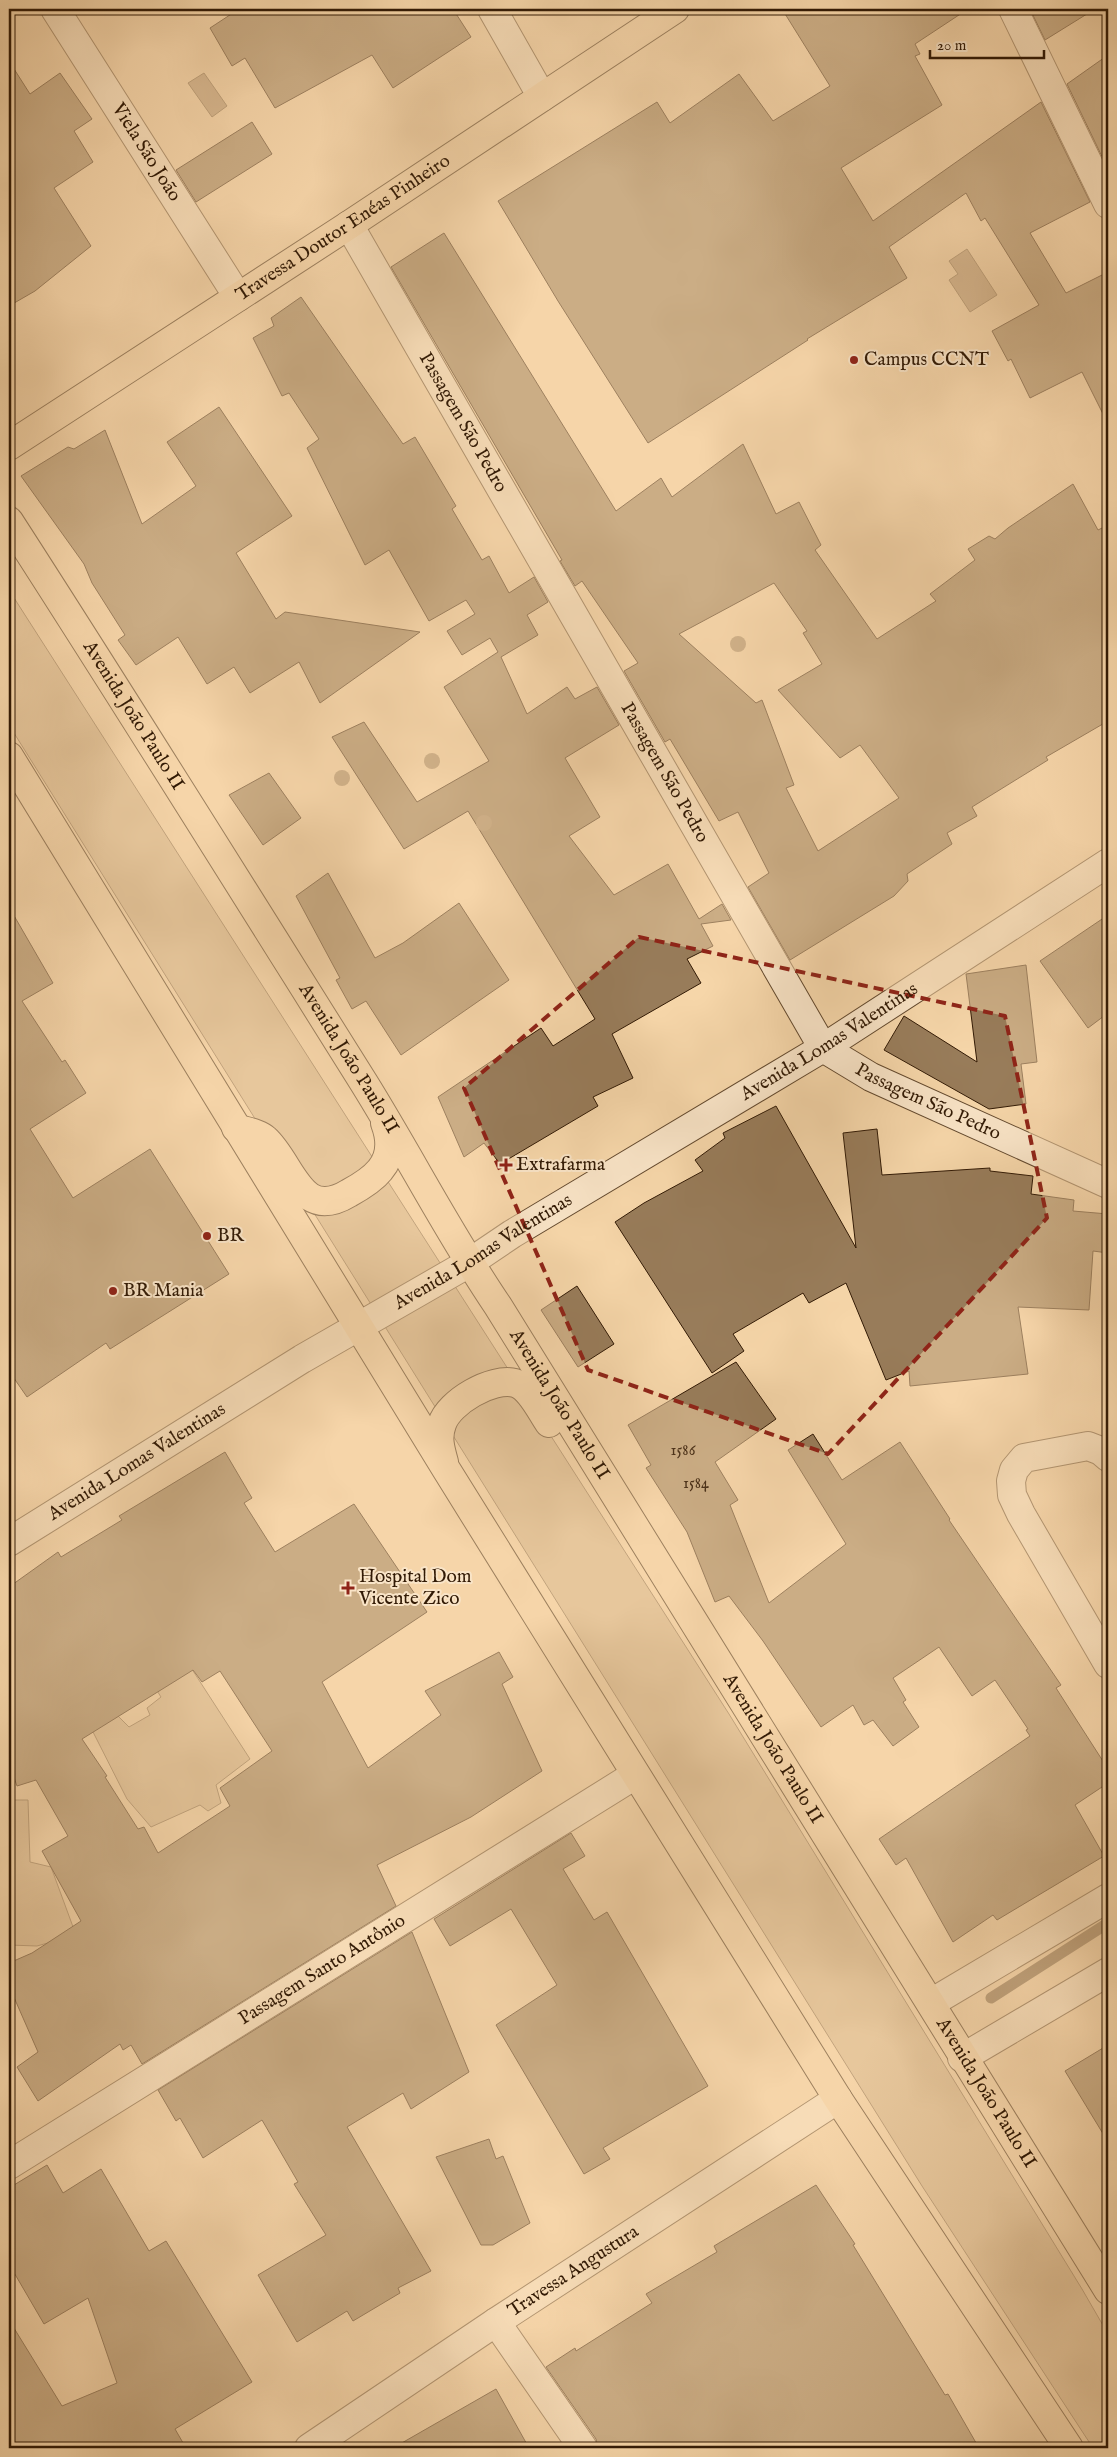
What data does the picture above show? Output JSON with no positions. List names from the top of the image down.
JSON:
{
  "streets": {
    "main road": ["Travessa Doutor Enéas Pinheiro", "Avenida João Paulo II"],
    "street": [
      "Viela São João",
      "Passagem São Pedro",
      "Avenida Lomas Valentinas",
      "Passagem Santo Antônio",
      "Travessa Angustura"
    ]
  },
  "crossings": [
    ["Viela São João", "Travessa Doutor Enéas Pinheiro"],
    ["Travessa Doutor Enéas Pinheiro", "Passagem São Pedro"],
    ["Passagem São Pedro", "Avenida Lomas Valentinas"],
    ["Avenida João Paulo II", "Avenida Lomas Valentinas"]
  ],
  "places": {
    "other": ["Campus CCNT", "BR", "BR Mania"],
    "health": ["Extrafarma", "Hospital Dom Vicente Zico"]
  },
  "house_numbers": ["1586", "1584"],
  "scale_bar": "20 m"
}
